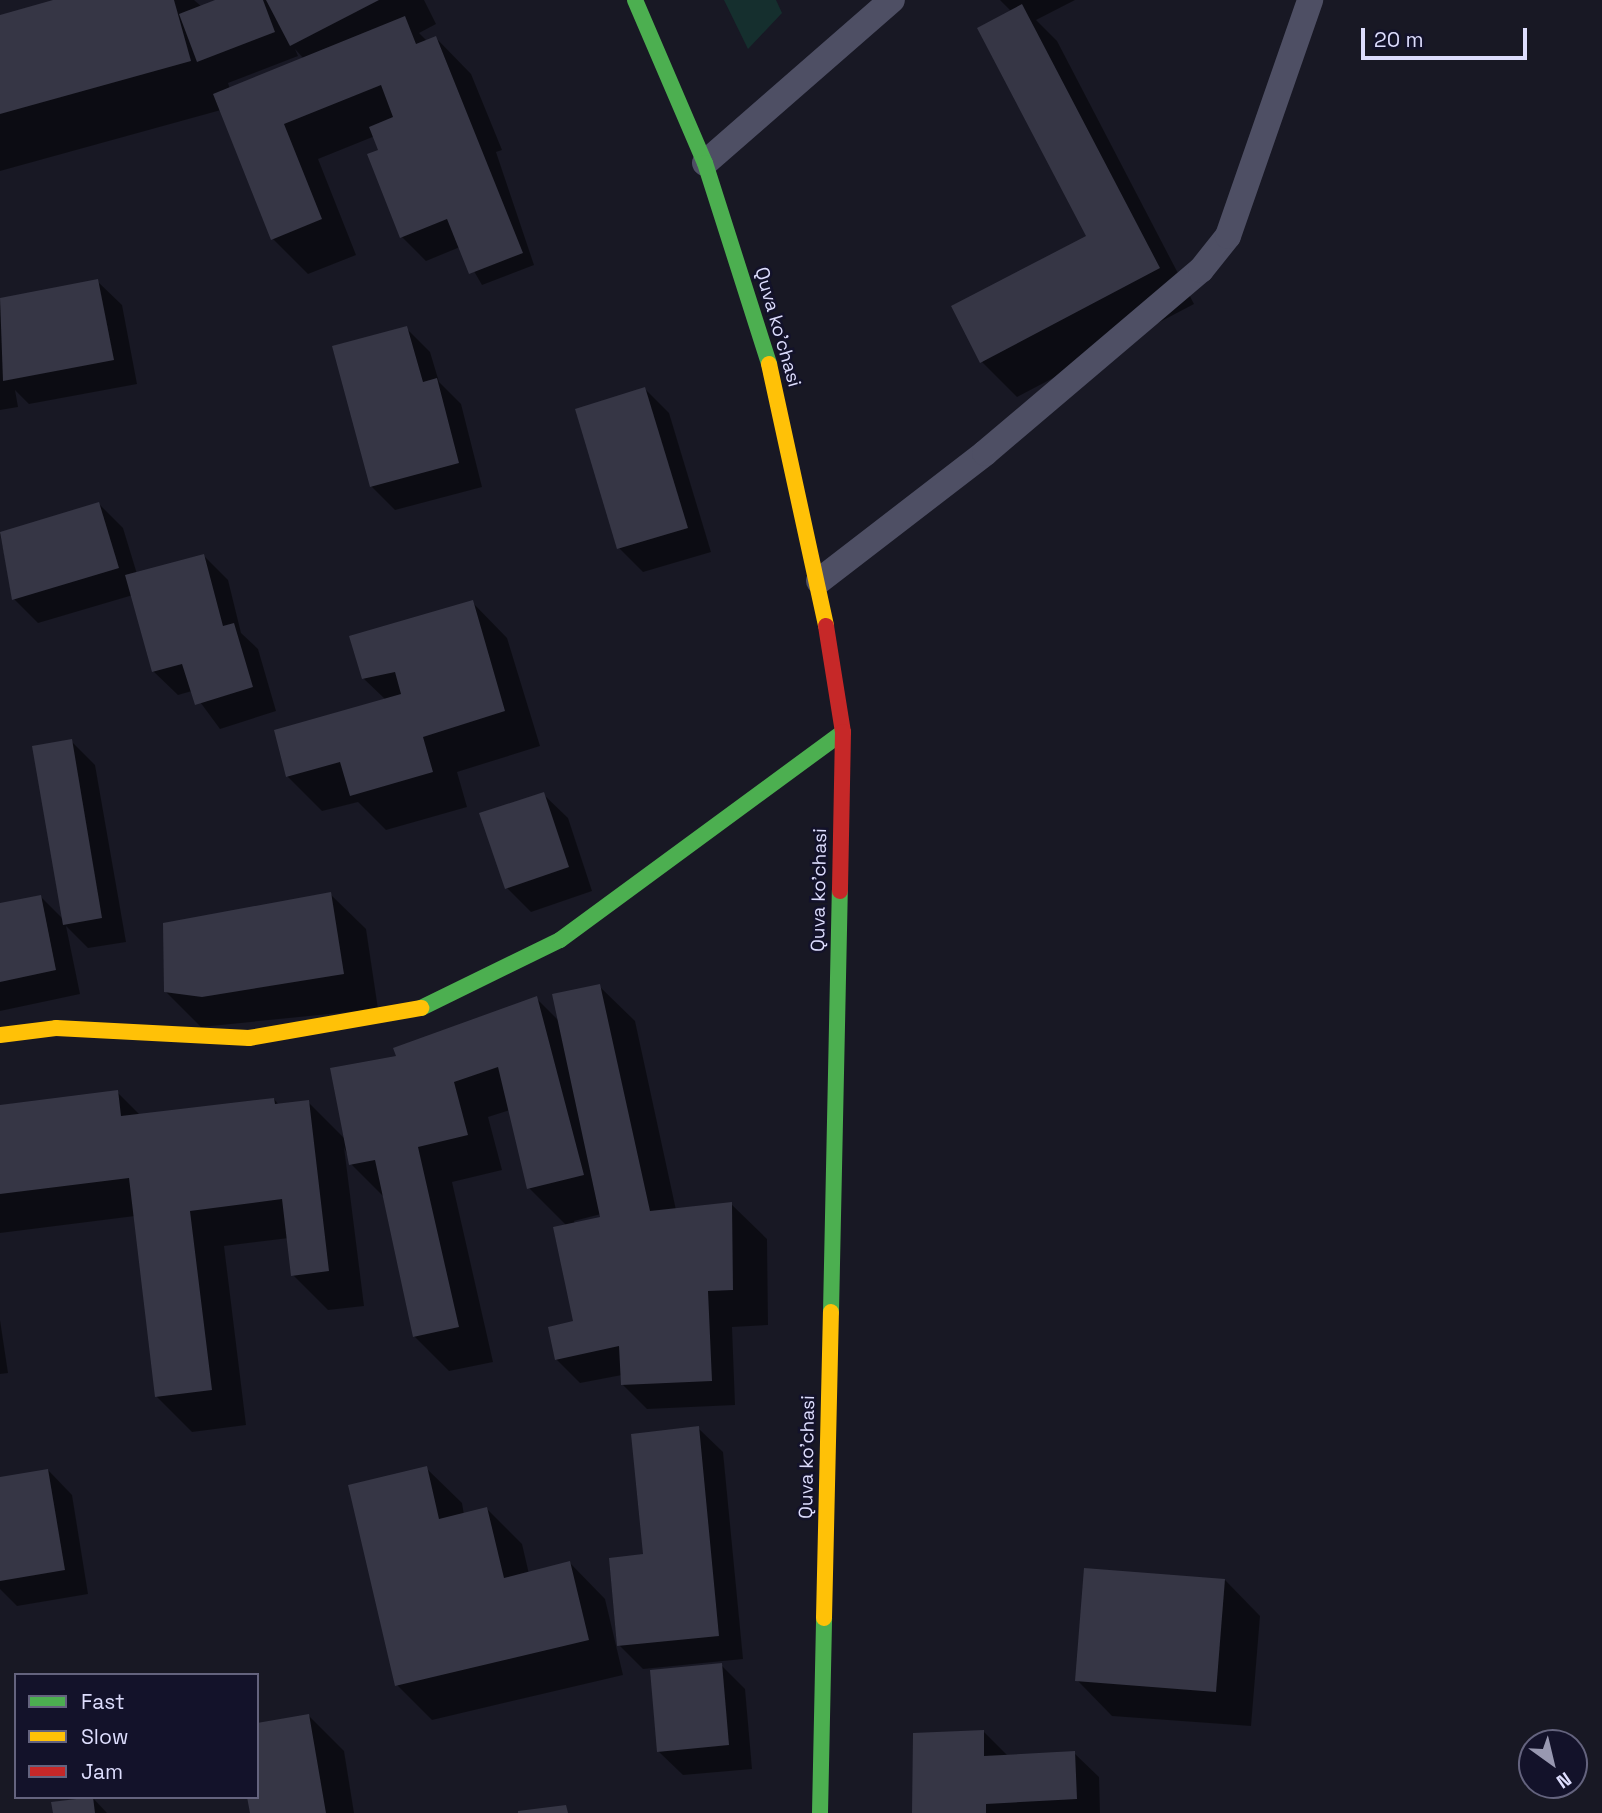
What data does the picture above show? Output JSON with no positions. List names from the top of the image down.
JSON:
{
  "streets": {
    "main road": ["Quva ko'chasi"]
  },
  "legend": ["Fast", "Slow", "Jam"],
  "scale_bar": "20 m",
  "north": "bottom right"
}
